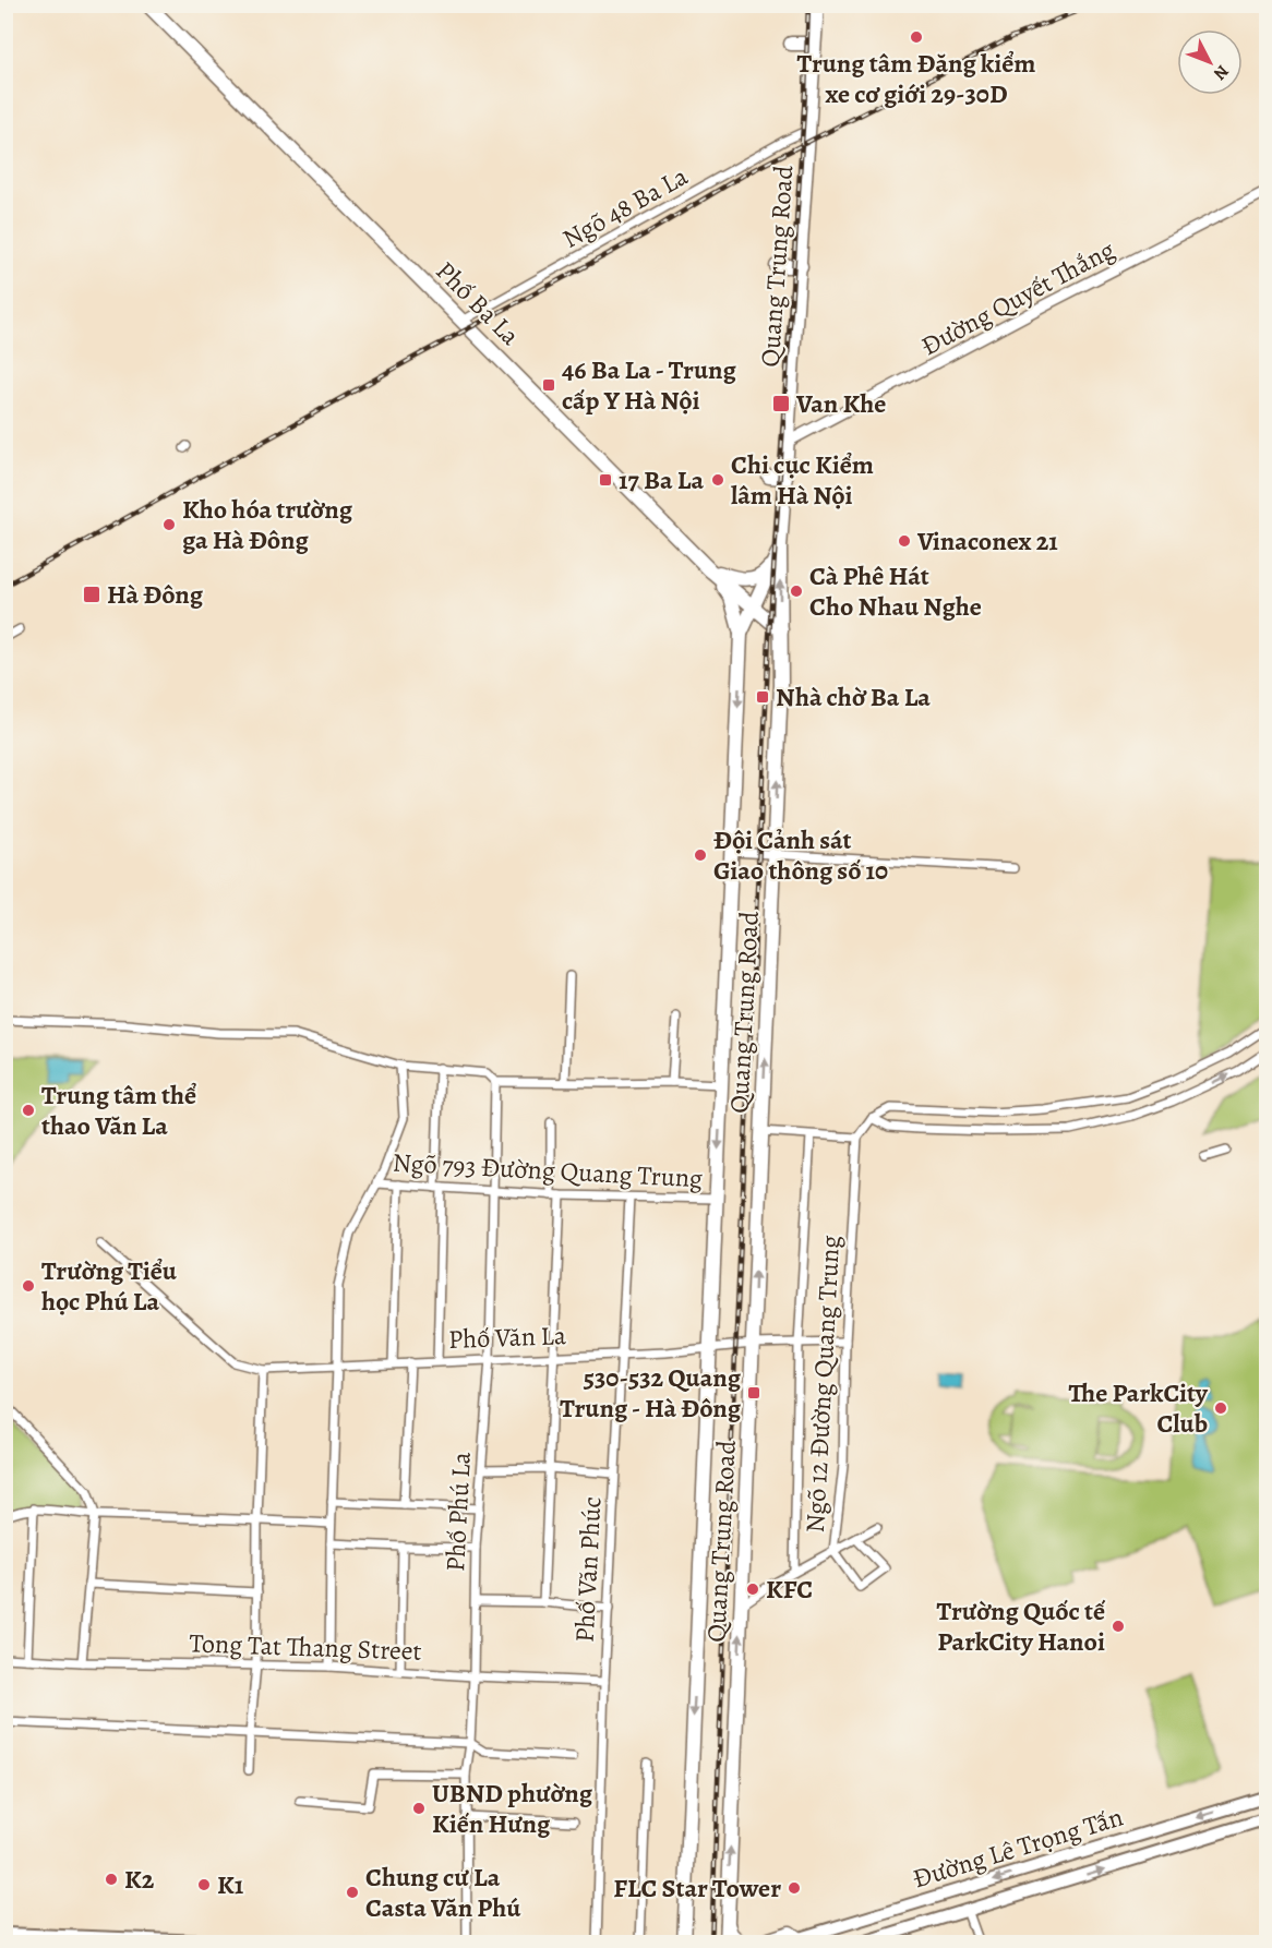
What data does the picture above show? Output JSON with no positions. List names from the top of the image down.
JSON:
{
  "streets": {
    "highway": ["Quang Trung Road", "Phố Ba La"],
    "main road": ["Đường Lê Trọng Tấn"],
    "street": [
      "Ngõ 48 Ba La",
      "Đường Quyết Thắng",
      "Ngõ 793 Đường Quang Trung",
      "Phố Văn La",
      "Ngõ 12 Đường Quang Trung",
      "Phố Phú La",
      "Phố Văn Phúc",
      "Tong Tat Thang Street"
    ]
  },
  "crossings": [
    ["Ngõ 48 Ba La", "Quang Trung Road"],
    ["Ngõ 48 Ba La", "Phố Ba La"],
    ["Quang Trung Road", "Đường Quyết Thắng"],
    ["Quang Trung Road", "Phố Ba La"],
    ["Quang Trung Road", "Ngõ 793 Đường Quang Trung"],
    ["Quang Trung Road", "Phố Văn La"],
    ["Quang Trung Road", "Ngõ 12 Đường Quang Trung"],
    ["Ngõ 793 Đường Quang Trung", "Phố Phú La"],
    ["Ngõ 793 Đường Quang Trung", "Phố Văn Phúc"],
    ["Phố Văn La", "Ngõ 12 Đường Quang Trung"],
    ["Phố Văn La", "Phố Phú La"],
    ["Phố Văn La", "Phố Văn Phúc"],
    ["Phố Phú La", "Tong Tat Thang Street"],
    ["Phố Văn Phúc", "Tong Tat Thang Street"]
  ],
  "places": {
    "other": [
      "Trung tâm Đăng kiểm xe cơ giới 29-30D",
      "Chi cục Kiểm lâm Hà Nội",
      "Kho hóa trường ga Hà Đông",
      "Vinaconex 21",
      "Cà Phê Hát Cho Nhau Nghe",
      "Đội Cảnh sát Giao thông số 10",
      "Trung tâm thể thao Văn La",
      "Trường Tiểu học Phú La",
      "The ParkCity Club",
      "KFC",
      "Trường Quốc tế ParkCity Hanoi",
      "UBND phường Kiến Hưng",
      "K2",
      "K1",
      "FLC Star Tower",
      "Chung cư La Casta Văn Phú"
    ],
    "transit": [
      "46 Ba La - Trung cấp Y Hà Nội",
      "Van Khe",
      "17 Ba La",
      "Hà Đông",
      "Nhà chờ Ba La",
      "530-532 Quang Trung - Hà Đông"
    ]
  },
  "north": "bottom right"
}
